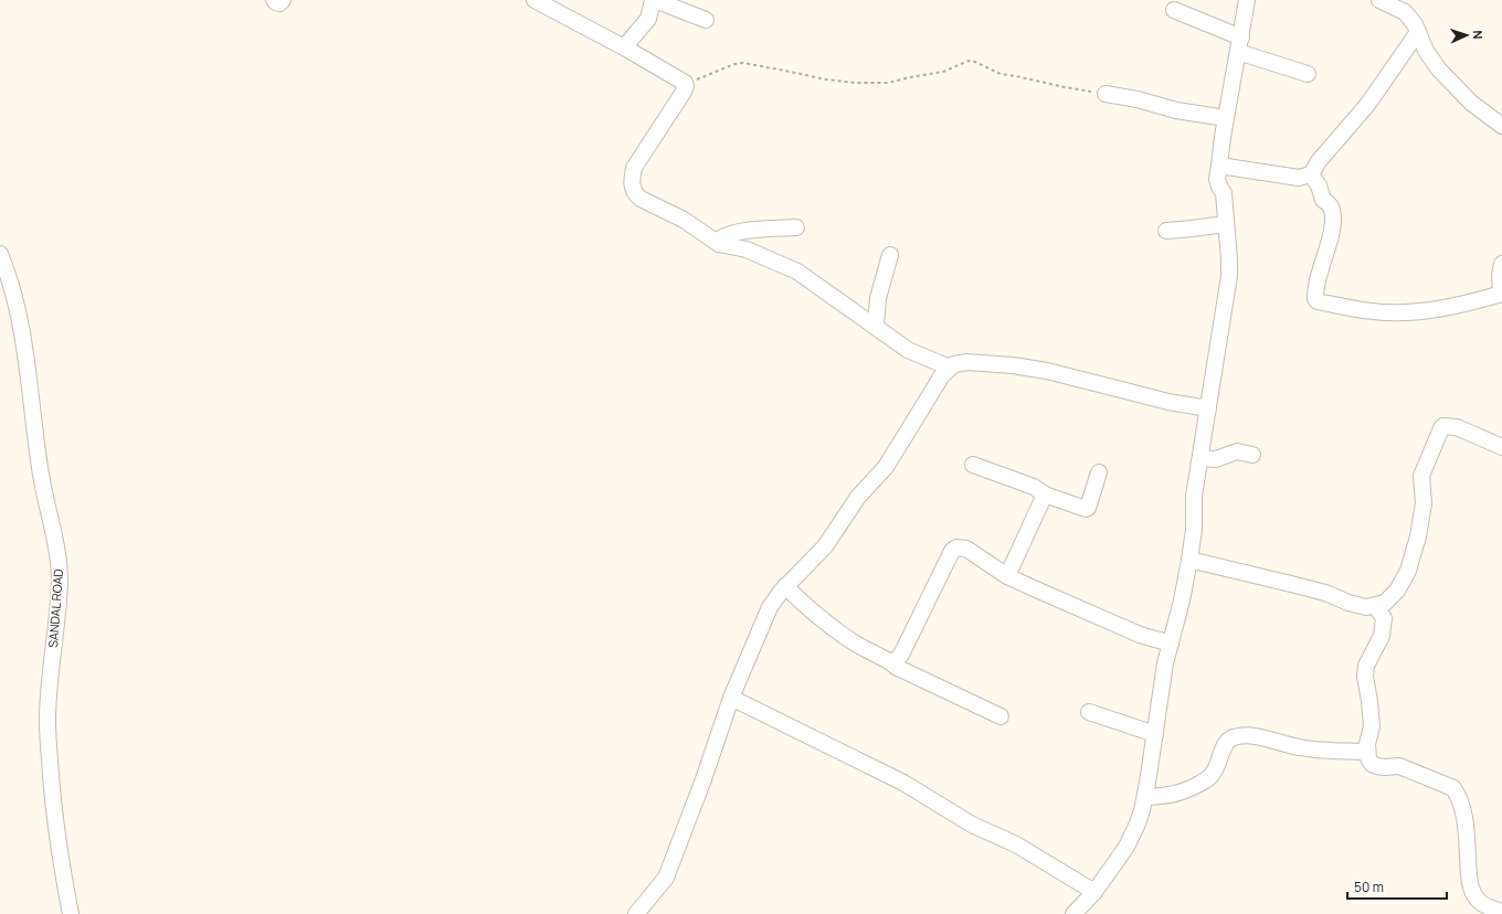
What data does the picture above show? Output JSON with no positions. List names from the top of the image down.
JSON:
{
  "streets": {
    "street": ["SANDAL ROAD"]
  },
  "scale_bar": "50 m",
  "north": "right"
}
